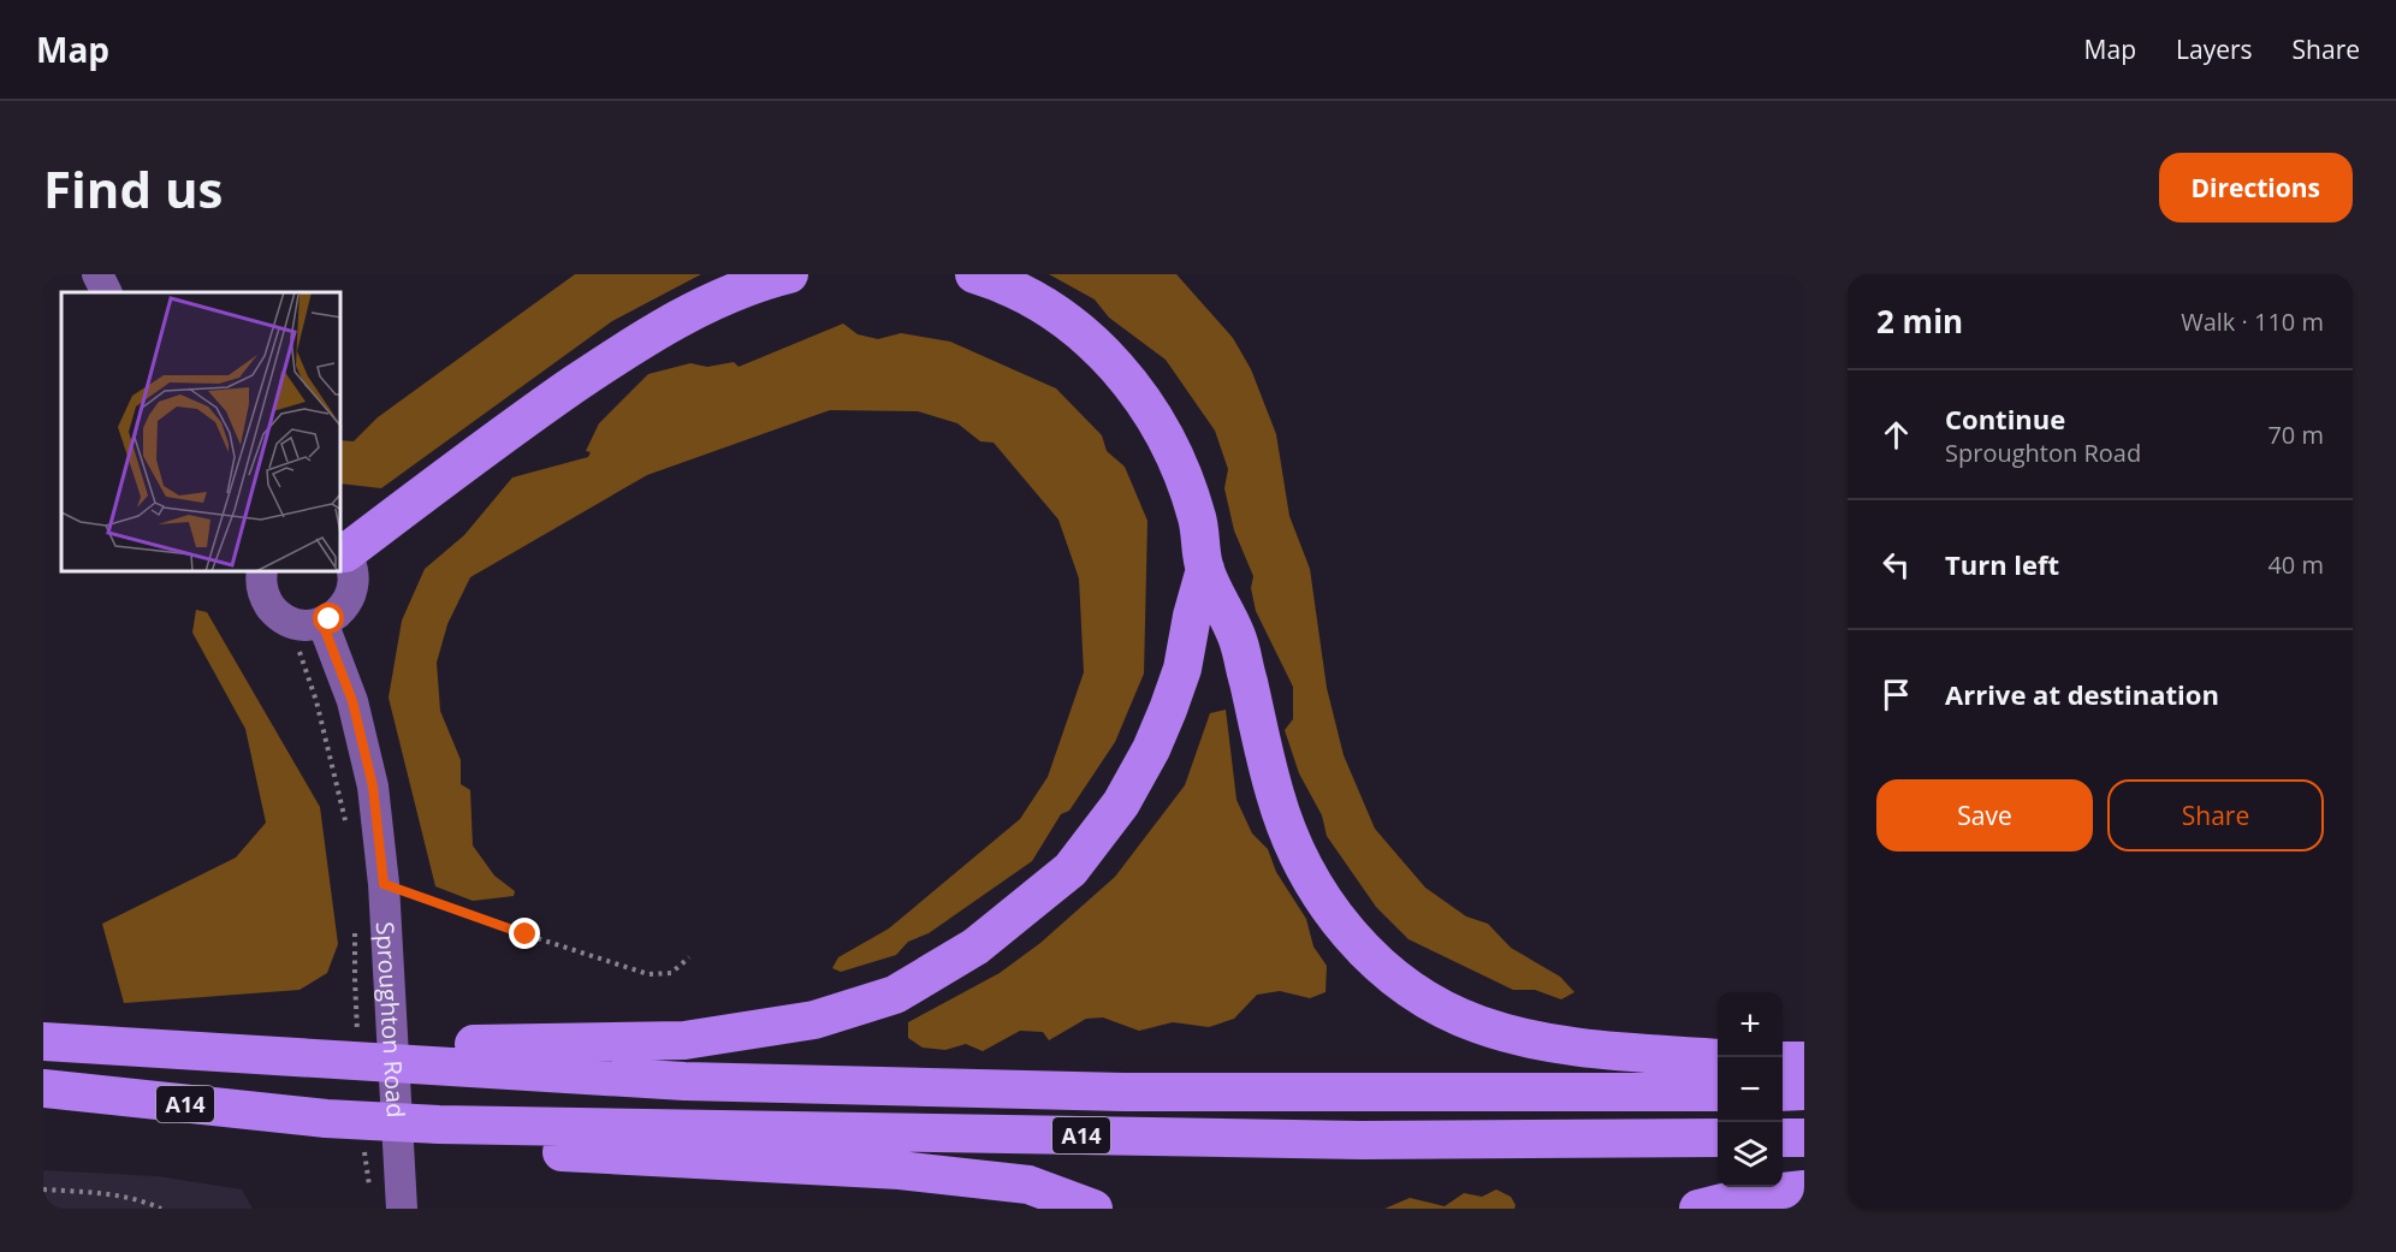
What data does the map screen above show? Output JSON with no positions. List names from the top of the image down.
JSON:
{
  "streets": {
    "highway": ["A14"],
    "street": ["Sproughton Road"]
  },
  "page": {
    "header": "Map",
    "nav": ["Map", "Layers", "Share"],
    "buttons": [
      "Directions",
      ["Save", "Share"]
    ],
    "title": "Find us",
    "heading": ["2 min", "Walk · 110 m"],
    "list": [
      ["Continue", "Sproughton Road", "70 m"],
      ["Turn left", "40 m"],
      "Arrive at destination"
    ],
    "map_buttons": ["+", "−"]
  }
}
